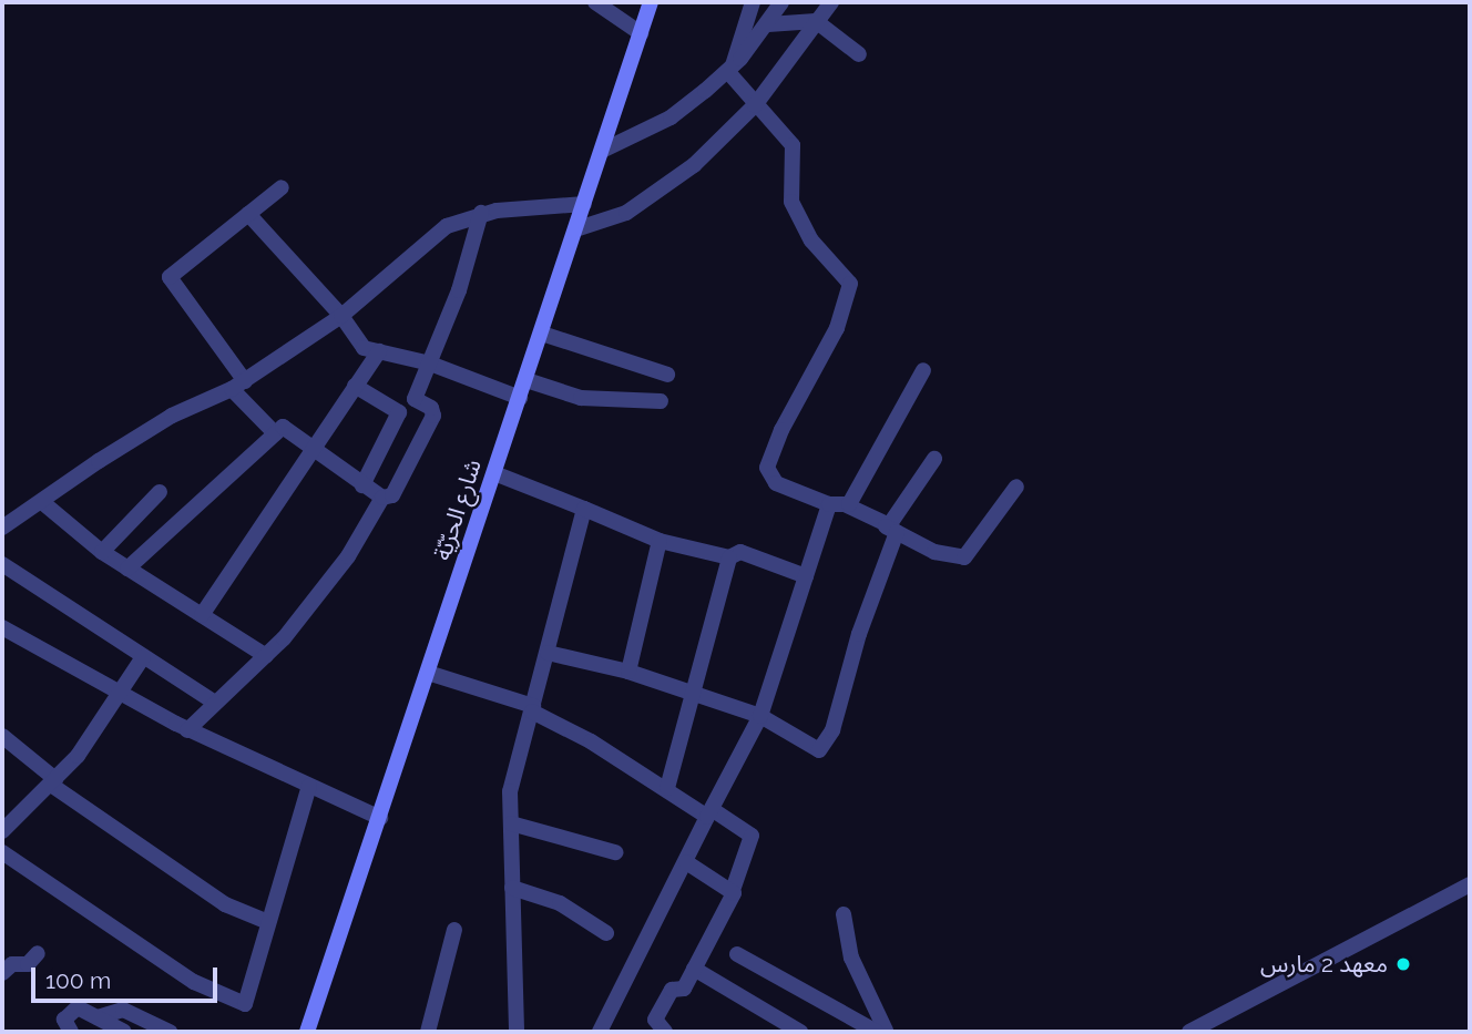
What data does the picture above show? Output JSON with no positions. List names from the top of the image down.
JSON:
{
  "streets": {
    "main road": ["شارع الحرّيّة"]
  },
  "places": ["معهد 2 مارس"],
  "scale_bar": "100 m"
}
